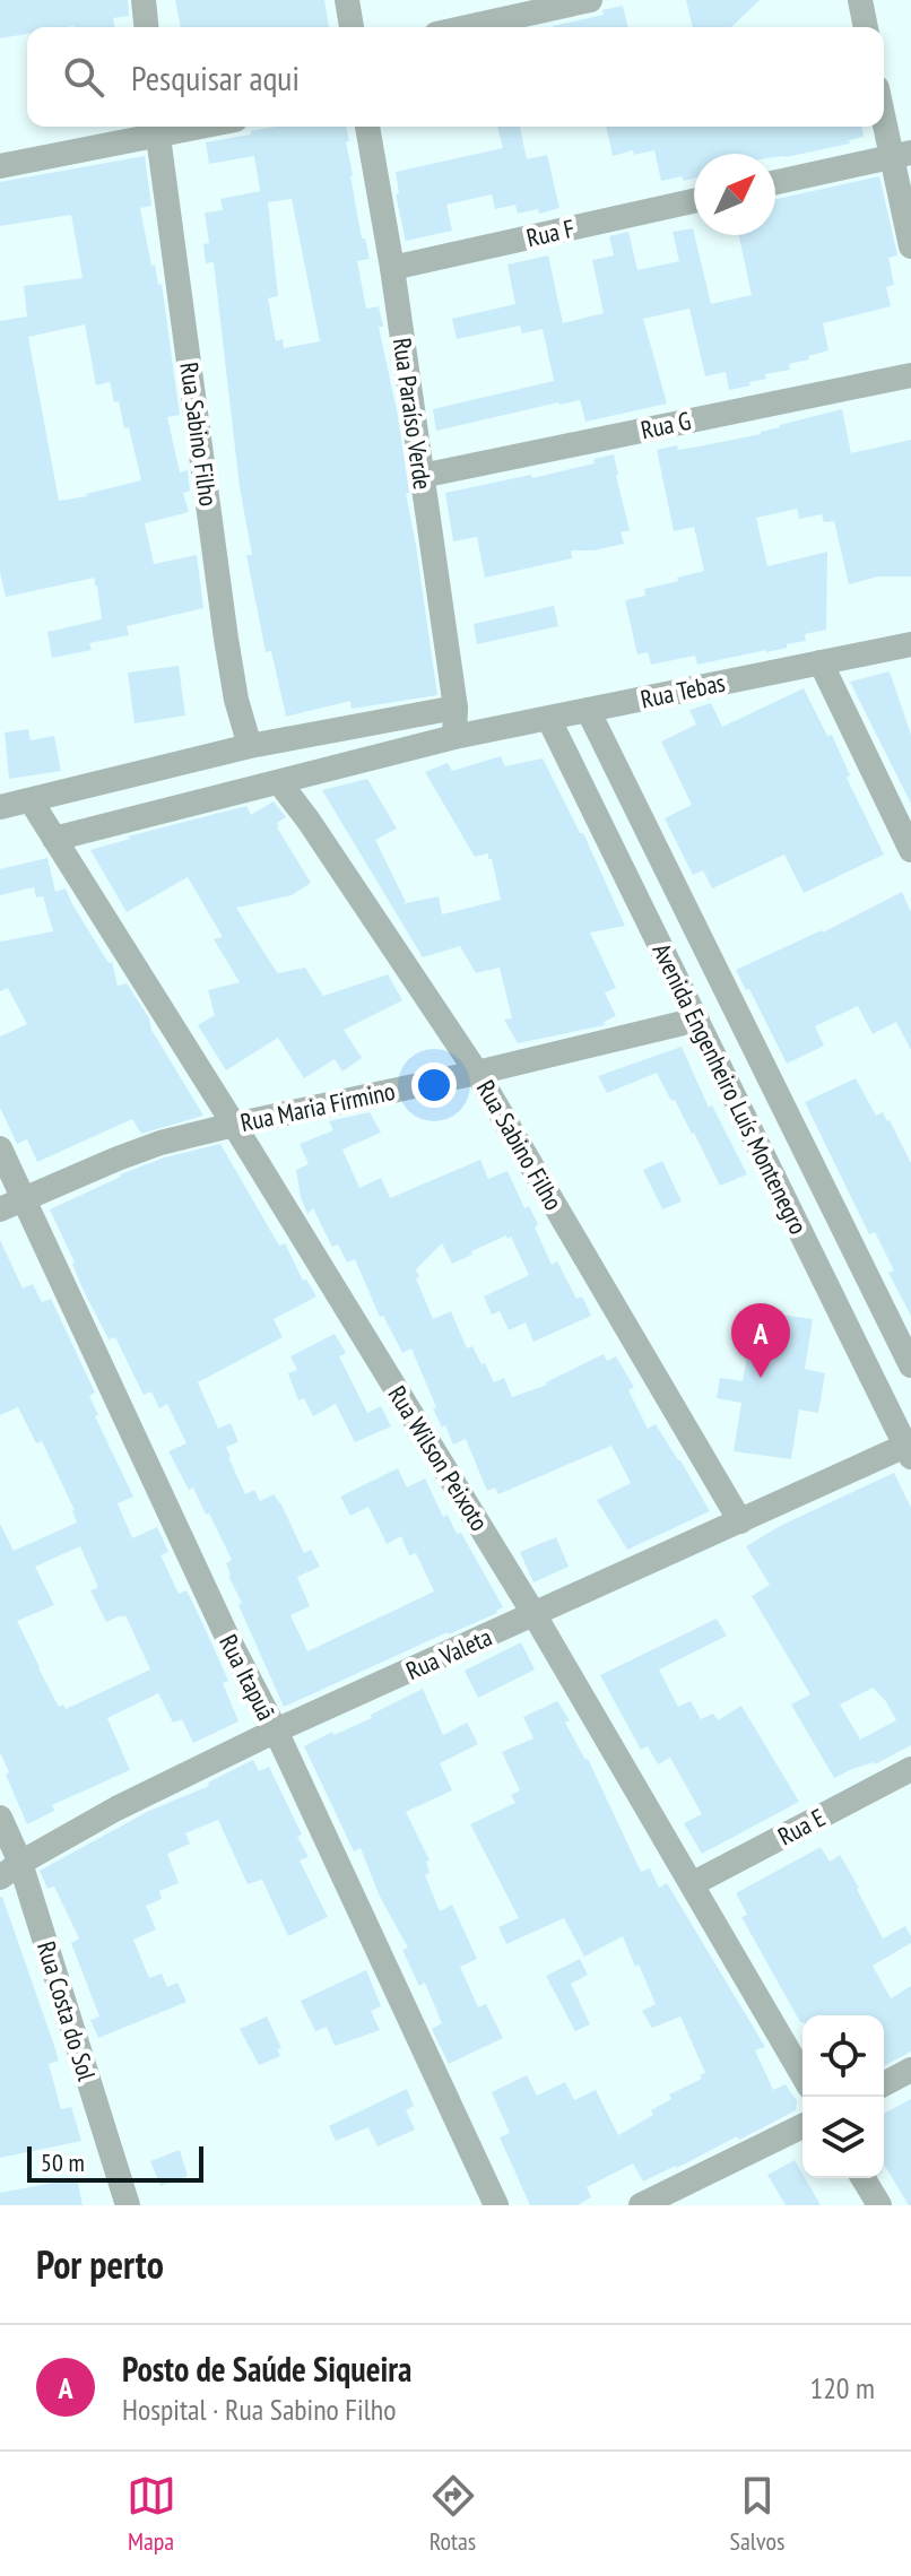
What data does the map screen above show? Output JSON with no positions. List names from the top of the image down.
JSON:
{
  "streets": {
    "street": [
      "Rua F",
      "Rua Paraíso Verde",
      "Rua G",
      "Rua Sabino Filho",
      "Rua Tebas",
      "Avenida Engenheiro Luís Montenegro",
      "Rua Maria Firmino",
      "Rua Wilson Peixoto",
      "Rua Valeta",
      "Rua Itapuã",
      "Rua E",
      "Rua Costa do Sol"
    ]
  },
  "crossings": [
    ["Rua F", "Rua Paraíso Verde"],
    ["Rua Paraíso Verde", "Rua G"],
    ["Rua Sabino Filho", "Rua Tebas"],
    ["Rua Sabino Filho", "Rua Maria Firmino"],
    ["Rua Sabino Filho", "Rua Valeta"],
    ["Rua Tebas", "Avenida Engenheiro Luís Montenegro"],
    ["Rua Tebas", "Rua Wilson Peixoto"],
    ["Avenida Engenheiro Luís Montenegro", "Rua Maria Firmino"],
    ["Avenida Engenheiro Luís Montenegro", "Rua Valeta"],
    ["Rua Maria Firmino", "Rua Wilson Peixoto"],
    ["Rua Maria Firmino", "Rua Itapuã"],
    ["Rua Wilson Peixoto", "Rua Valeta"],
    ["Rua Wilson Peixoto", "Rua E"],
    ["Rua Valeta", "Rua Itapuã"],
    ["Rua Valeta", "Rua Costa do Sol"]
  ],
  "scale_bar": "50 m",
  "north": "top right",
  "page": {
    "search": "Pesquisar aqui",
    "pins": "A",
    "scale": "50 m",
    "heading": "Por perto",
    "list": [
      {
        "mark": "A",
        "name": "Posto de Saúde Siqueira",
        "note": "Hospital · Rua Sabino Filho",
        "value": "120 m"
      }
    ],
    "nav": ["Mapa", "Rotas", "Salvos"]
  }
}
